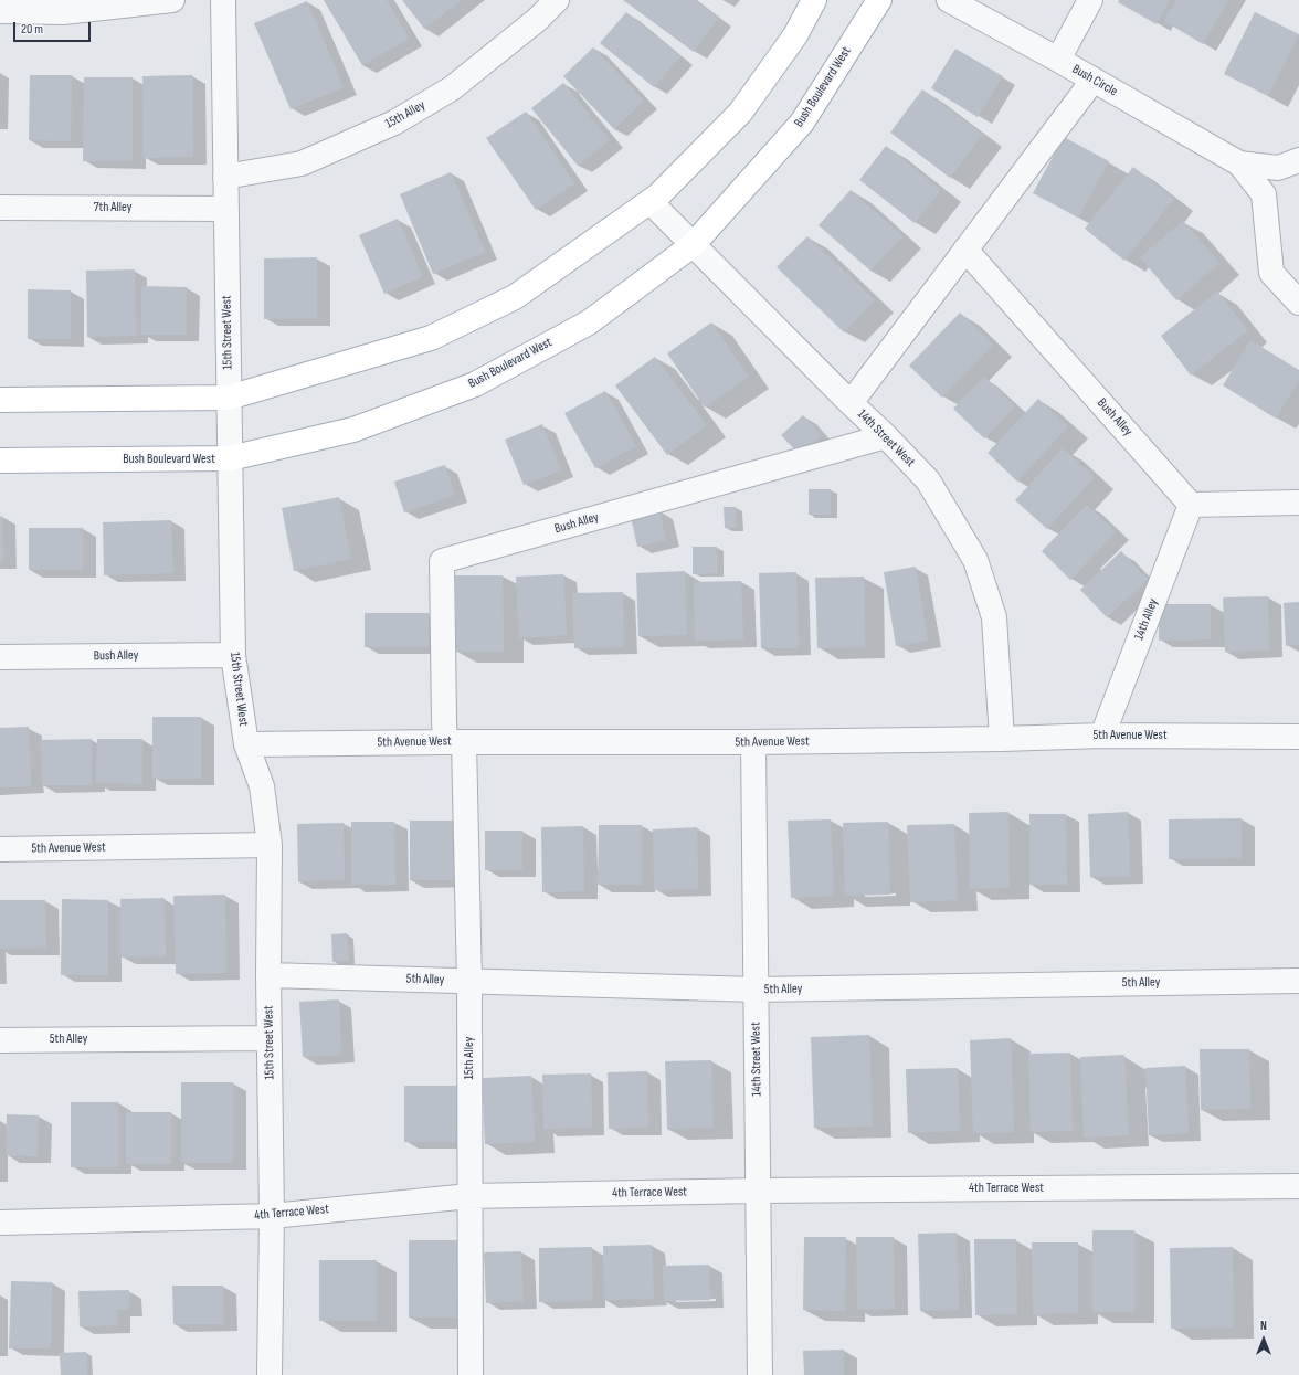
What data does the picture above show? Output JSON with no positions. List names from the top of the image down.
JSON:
{
  "streets": {
    "main road": ["Bush Boulevard West"],
    "street": [
      "Bush Circle",
      "15th Alley",
      "7th Alley",
      "15th Street West",
      "Bush Alley",
      "14th Street West",
      "14th Alley",
      "5th Avenue West",
      "5th Alley",
      "4th Terrace West"
    ]
  },
  "crossings": [
    ["Bush Boulevard West", "15th Street West"],
    ["Bush Boulevard West", "14th Street West"],
    ["15th Alley", "15th Street West"],
    ["15th Alley", "Bush Alley"],
    ["15th Alley", "5th Avenue West"],
    ["15th Alley", "5th Alley"],
    ["15th Alley", "4th Terrace West"],
    ["7th Alley", "15th Street West"],
    ["15th Street West", "Bush Alley"],
    ["15th Street West", "5th Avenue West"],
    ["15th Street West", "5th Alley"],
    ["15th Street West", "4th Terrace West"],
    ["Bush Alley", "14th Street West"],
    ["Bush Alley", "14th Alley"],
    ["Bush Alley", "5th Avenue West"],
    ["14th Street West", "5th Avenue West"],
    ["14th Street West", "5th Alley"],
    ["14th Street West", "4th Terrace West"],
    ["14th Alley", "5th Avenue West"]
  ],
  "scale_bar": "20 m",
  "north": "top"
}
